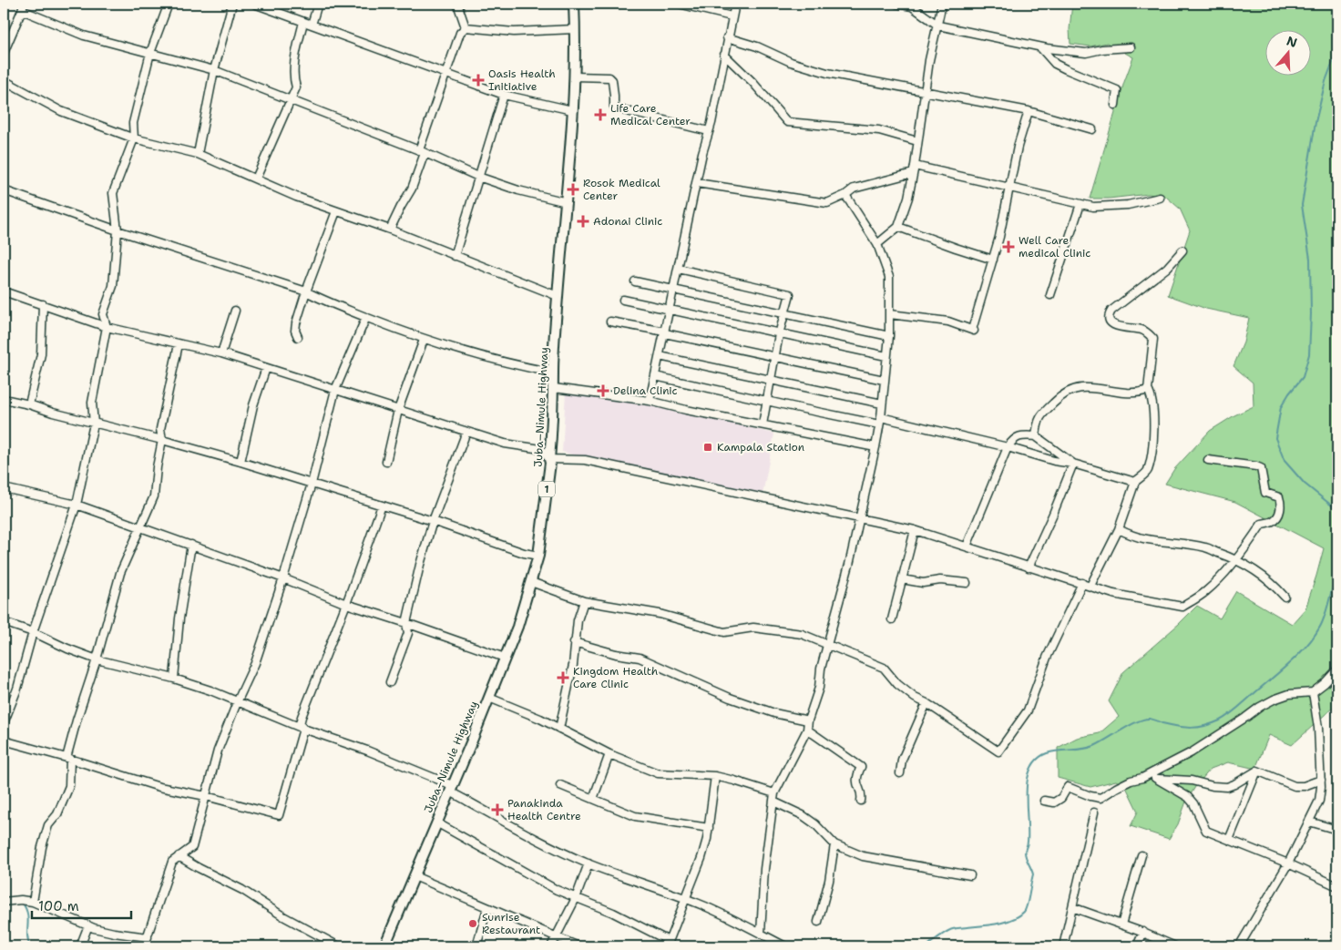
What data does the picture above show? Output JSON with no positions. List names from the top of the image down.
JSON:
{
  "streets": {
    "main road": ["Juba–Nimule Highway", "1"]
  },
  "places": {
    "health": [
      "Oasis Health Initiative",
      "Life Care Medical Center",
      "Rosok Medical Center",
      "Adonai Clinic",
      "Well Care medical Clinic",
      "Delina Clinic",
      "Kingdom Health Care Clinic",
      "Panakinda Health Centre"
    ],
    "transit": ["Kampala Station"],
    "other": ["Sunrise Restaurant"]
  },
  "scale_bar": "100 m",
  "north": "top"
}
